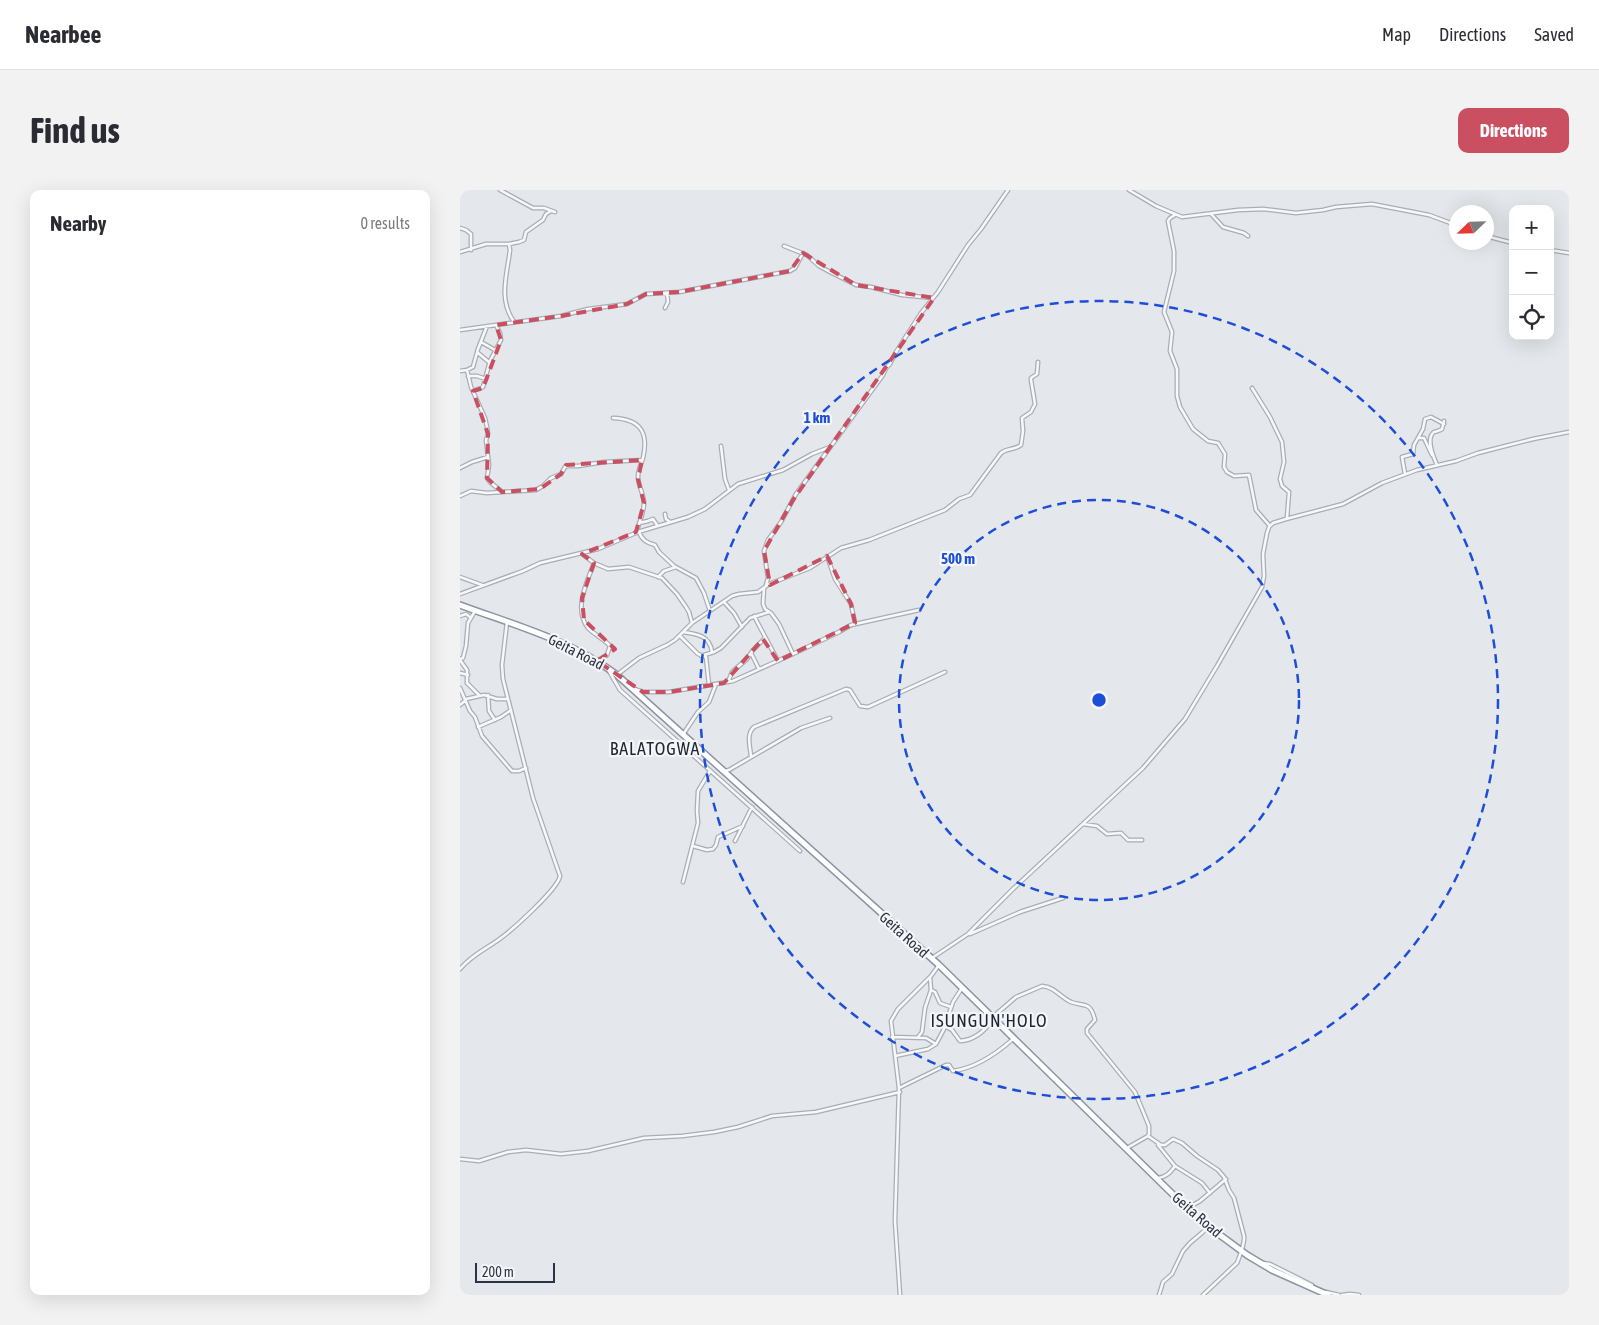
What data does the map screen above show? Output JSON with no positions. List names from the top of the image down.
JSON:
{
  "streets": {
    "highway": ["Geita Road"]
  },
  "districts": ["BALATOGWA", "ISUNGUN'HOLO"],
  "scale_bar": "200 m",
  "north": "bottom left",
  "page": {
    "header": "Nearbee",
    "nav": ["Map", "Directions", "Saved"],
    "buttons": "Directions",
    "title": "Find us",
    "heading": ["Nearby", "0 results"],
    "map_buttons": ["+", "−"],
    "scale": "200 m"
  },
  "rings": ["1 km", "500 m"]
}
